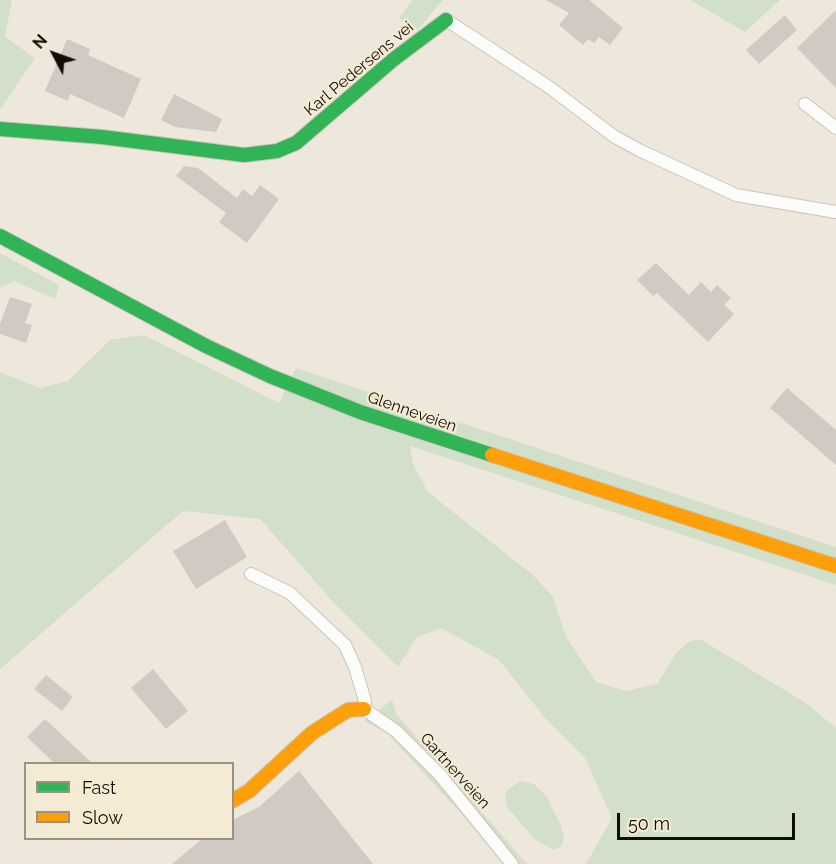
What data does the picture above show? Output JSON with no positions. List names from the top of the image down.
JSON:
{
  "streets": {
    "main road": ["Karl Pedersens vei", "Glenneveien"],
    "lane": ["Gartnerveien"]
  },
  "legend": ["Fast", "Slow"],
  "scale_bar": "50 m",
  "north": "top left"
}
